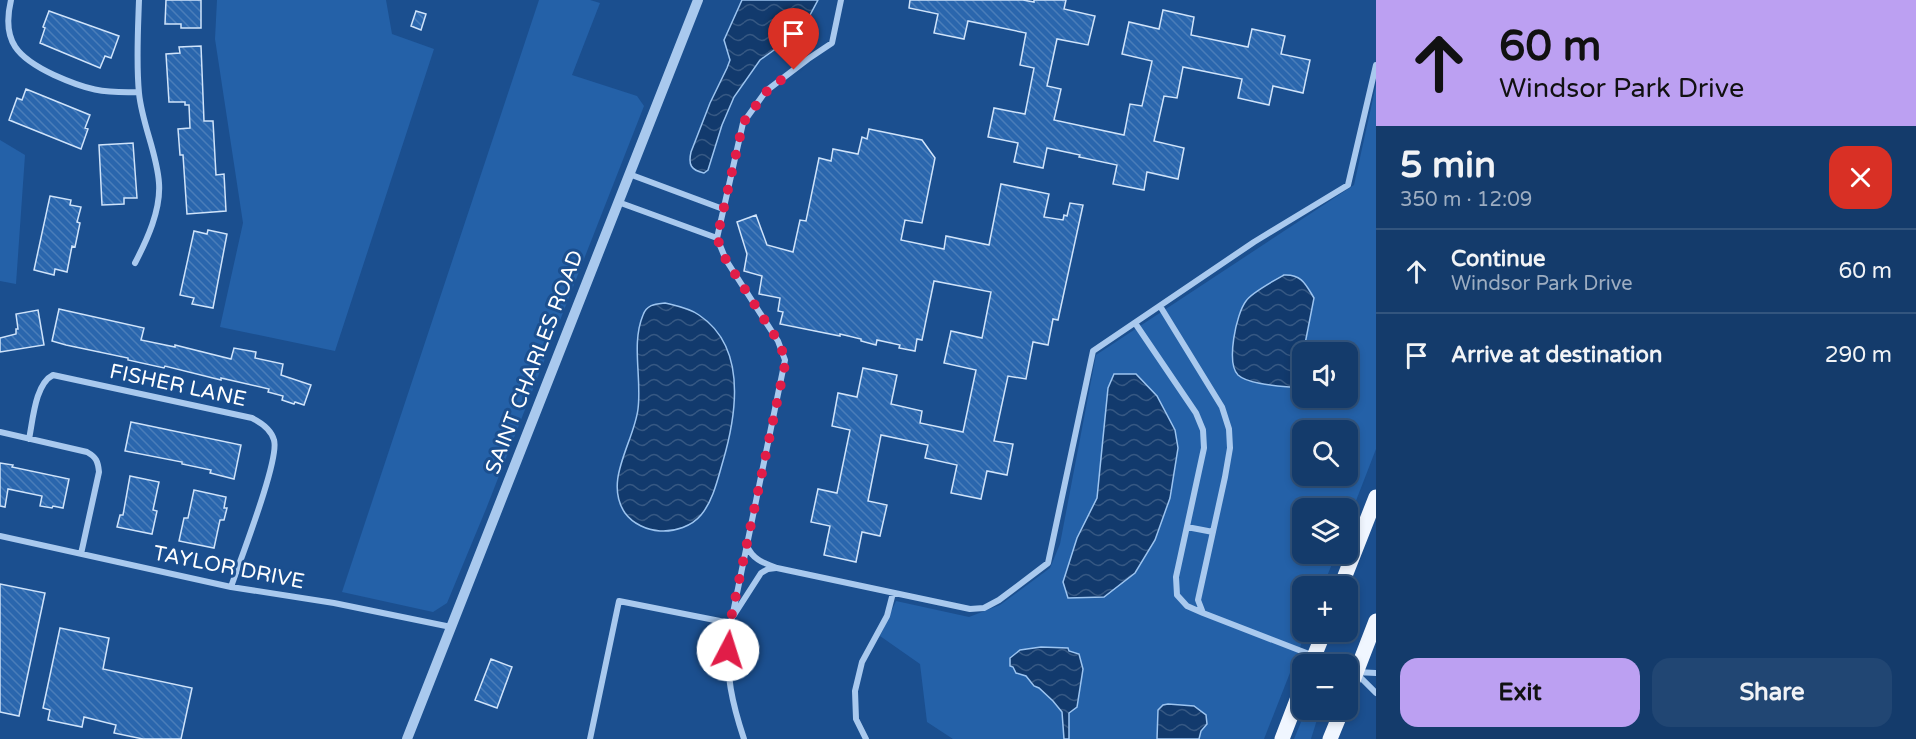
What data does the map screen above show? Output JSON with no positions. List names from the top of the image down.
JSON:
{
  "streets": {
    "street": ["SAINT CHARLES ROAD", "FISHER LANE", "TAYLOR DRIVE"]
  },
  "crossings": [
    ["SAINT CHARLES ROAD", "TAYLOR DRIVE"],
    ["FISHER LANE", "TAYLOR DRIVE"]
  ],
  "page": {
    "turn": ["60 m", "Windsor Park Drive"],
    "heading": ["5 min", "350 m · 12:09"],
    "list": [
      {
        "name": "Continue",
        "note": "Windsor Park Drive",
        "value": "60 m"
      },
      {
        "name": "Arrive at destination",
        "value": "290 m"
      }
    ],
    "map_buttons": ["+", "−"],
    "buttons": ["Exit", "Share"]
  }
}
